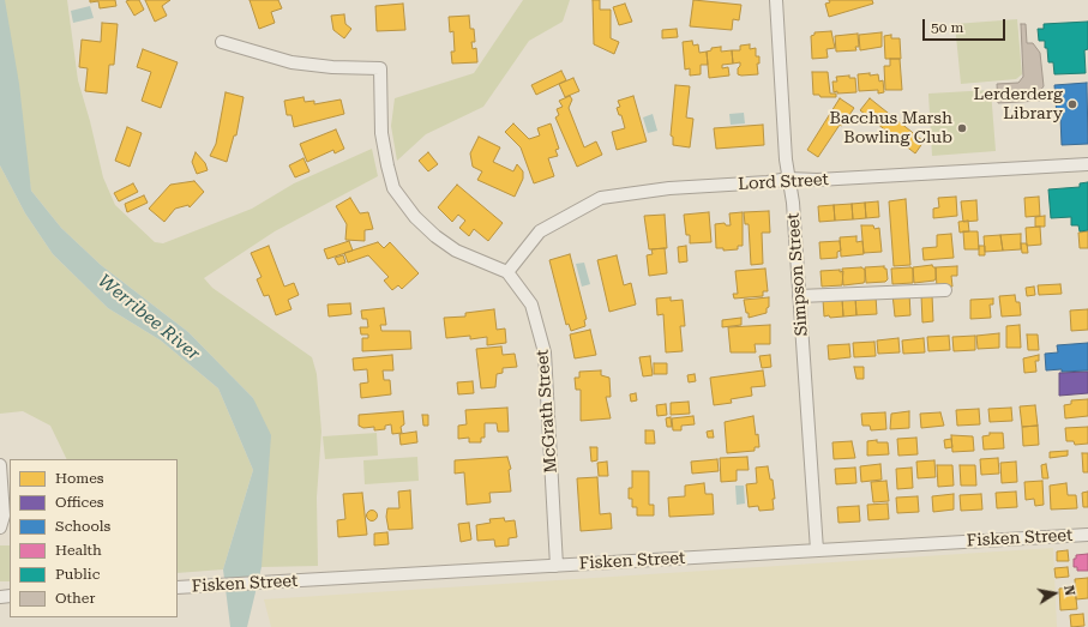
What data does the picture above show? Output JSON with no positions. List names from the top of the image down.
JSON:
{
  "streets": {
    "street": [
      "Lord Street",
      "Simpson Street",
      "McGrath Street",
      "Fisken Street"
    ]
  },
  "crossings": [
    ["Lord Street", "Simpson Street"],
    ["Lord Street", "McGrath Street"],
    ["Simpson Street", "Fisken Street"],
    ["McGrath Street", "Fisken Street"]
  ],
  "water": ["Werribee River"],
  "places": ["Lerderderg Library", "Bacchus Marsh Bowling Club"],
  "legend": [
    "Homes",
    "Offices",
    "Schools",
    "Health",
    "Public",
    "Other"
  ],
  "scale_bar": "50 m",
  "north": "right"
}
